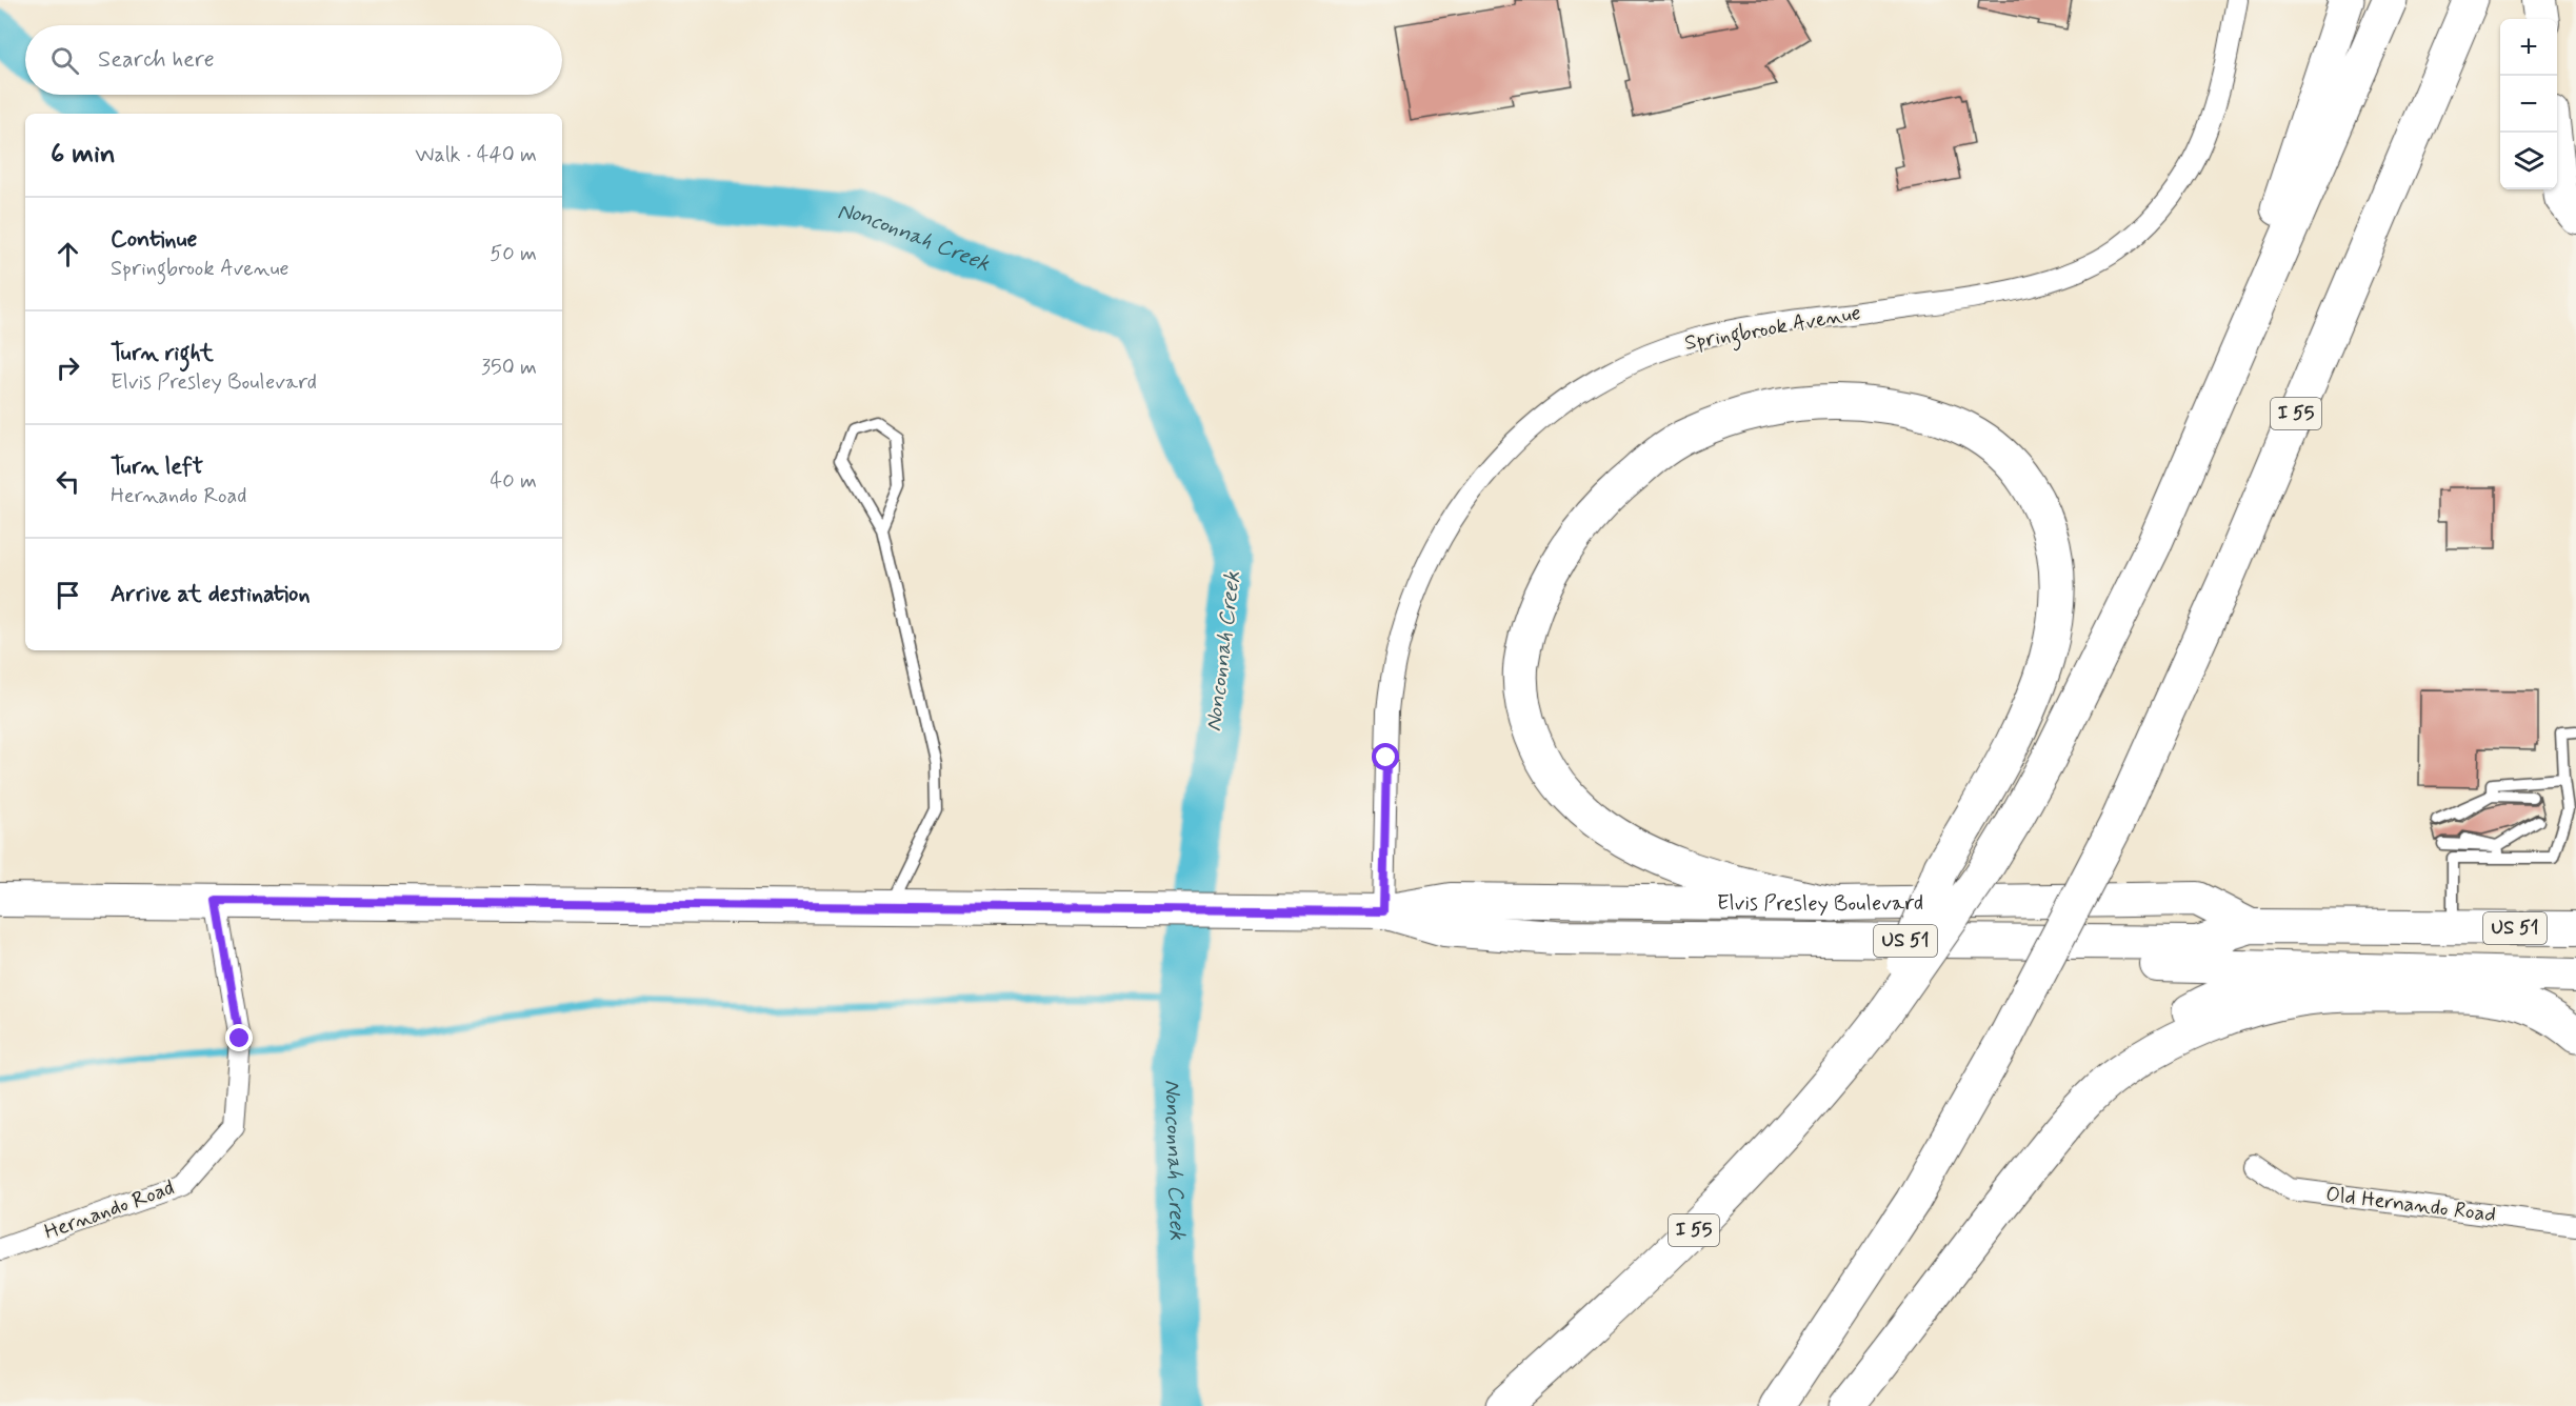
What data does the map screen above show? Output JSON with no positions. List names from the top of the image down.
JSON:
{
  "streets": {
    "highway": ["I 55"],
    "main road": ["Elvis Presley Boulevard", "US 51"],
    "street": ["Springbrook Avenue", "Old Hernando Road", "Hernando Road"]
  },
  "crossings": [
    ["Springbrook Avenue", "Elvis Presley Boulevard"],
    ["Elvis Presley Boulevard", "Hernando Road"]
  ],
  "water": ["Nonconnah Creek"],
  "page": {
    "map_buttons": ["+", "−"],
    "search": "Search here",
    "heading": ["6 min", "Walk · 440 m"],
    "list": [
      ["Continue", "Springbrook Avenue", "50 m"],
      ["Turn right", "Elvis Presley Boulevard", "350 m"],
      ["Turn left", "Hernando Road", "40 m"],
      "Arrive at destination"
    ]
  }
}
